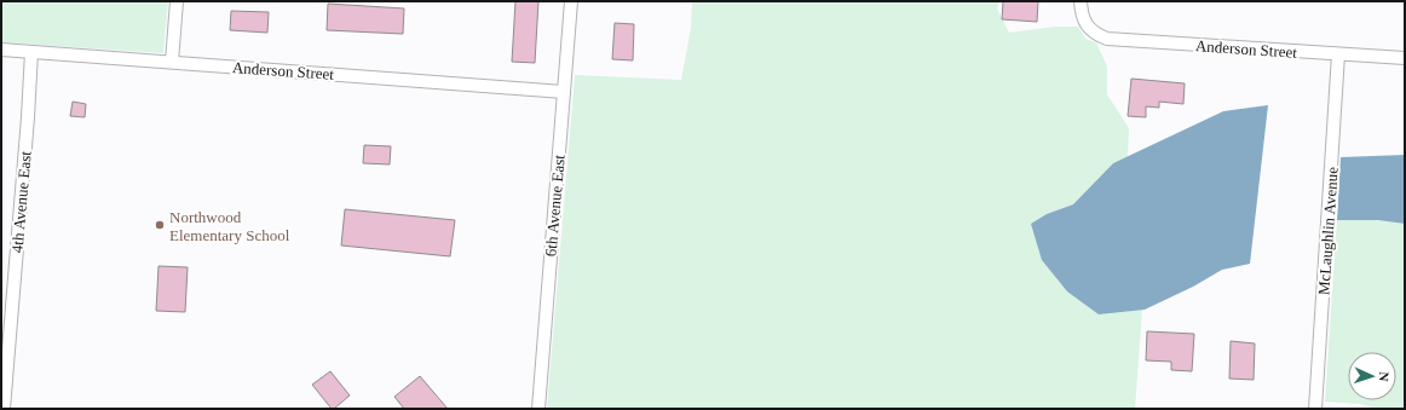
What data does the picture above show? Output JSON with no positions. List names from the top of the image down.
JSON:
{
  "streets": {
    "street": [
      "Anderson Street",
      "4th Avenue East",
      "6th Avenue East",
      "McLaughlin Avenue"
    ]
  },
  "crossings": [
    ["Anderson Street", "4th Avenue East"],
    ["Anderson Street", "6th Avenue East"],
    ["Anderson Street", "McLaughlin Avenue"]
  ],
  "places": ["Northwood Elementary School"],
  "north": "right"
}
